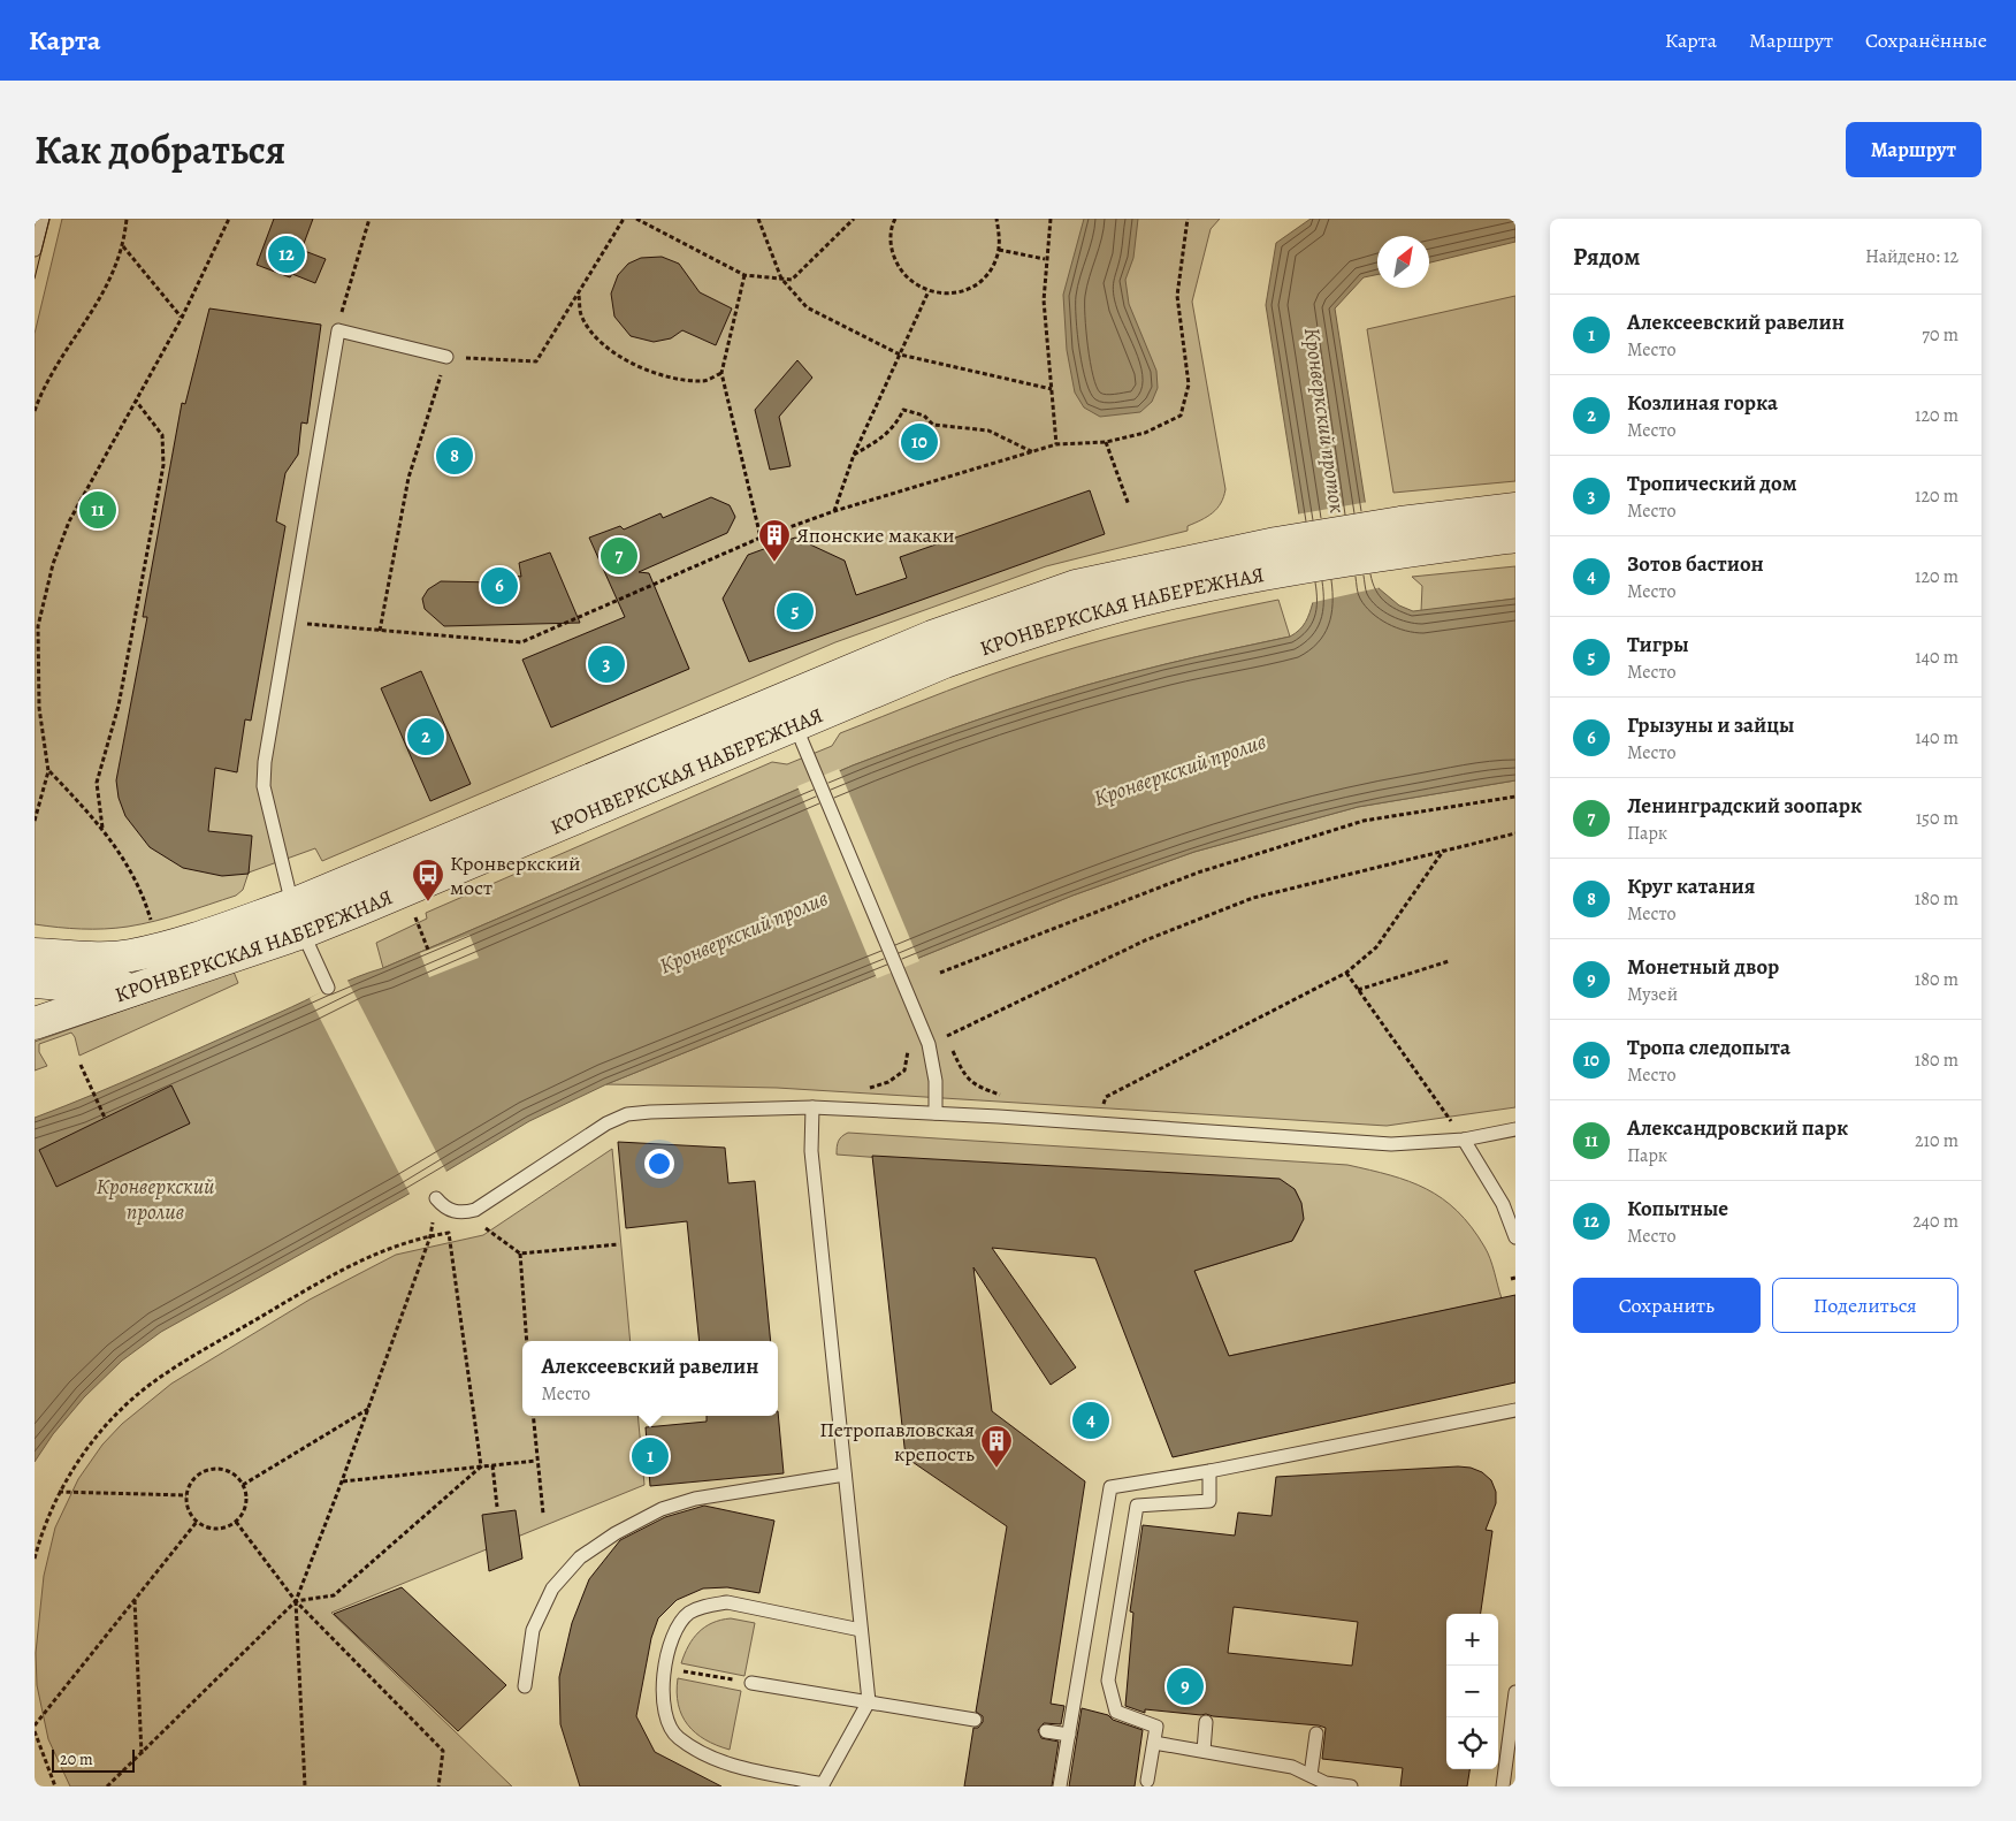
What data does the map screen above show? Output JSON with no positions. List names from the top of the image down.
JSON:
{
  "streets": {
    "main road": ["КРОНВЕРКСКАЯ НАБЕРЕЖНАЯ"]
  },
  "water": ["Кронверкский проток", "Кронверкский пролив"],
  "places": {
    "building": ["Японские макаки", "Петропавловская крепость"],
    "bus stop": ["Кронверкский мост"]
  },
  "scale_bar": "20 m",
  "north": "top right",
  "page": {
    "header": "Карта",
    "nav": ["Карта", "Маршрут", "Сохранённые"],
    "title": "Как добраться",
    "buttons": [
      "Маршрут",
      ["Сохранить", "Поделиться"]
    ],
    "heading": ["Рядом", "Найдено: 12"],
    "pins": [
      "12",
      "10",
      "8",
      "11",
      "7",
      "6",
      "5",
      "3",
      "2",
      "4",
      "1",
      "9"
    ],
    "list": [
      {
        "mark": "1",
        "name": "Алексеевский равелин",
        "note": "Место",
        "value": "70 m"
      },
      {
        "mark": "2",
        "name": "Козлиная горка",
        "note": "Место",
        "value": "120 m"
      },
      {
        "mark": "3",
        "name": "Тропический дом",
        "note": "Место",
        "value": "120 m"
      },
      {
        "mark": "4",
        "name": "Зотов бастион",
        "note": "Место",
        "value": "120 m"
      },
      {
        "mark": "5",
        "name": "Тигры",
        "note": "Место",
        "value": "140 m"
      },
      {
        "mark": "6",
        "name": "Грызуны и зайцы",
        "note": "Место",
        "value": "140 m"
      },
      {
        "mark": "7",
        "name": "Ленинградский зоопарк",
        "note": "Парк",
        "value": "150 m"
      },
      {
        "mark": "8",
        "name": "Круг катания",
        "note": "Место",
        "value": "180 m"
      },
      {
        "mark": "9",
        "name": "Монетный двор",
        "note": "Музей",
        "value": "180 m"
      },
      {
        "mark": "10",
        "name": "Тропа следопыта",
        "note": "Место",
        "value": "180 m"
      },
      {
        "mark": "11",
        "name": "Александровский парк",
        "note": "Парк",
        "value": "210 m"
      },
      {
        "mark": "12",
        "name": "Копытные",
        "note": "Место",
        "value": "240 m"
      }
    ],
    "popup": ["Алексеевский равелин", "Место"],
    "map_buttons": ["+", "−"],
    "scale": "20 m"
  }
}
